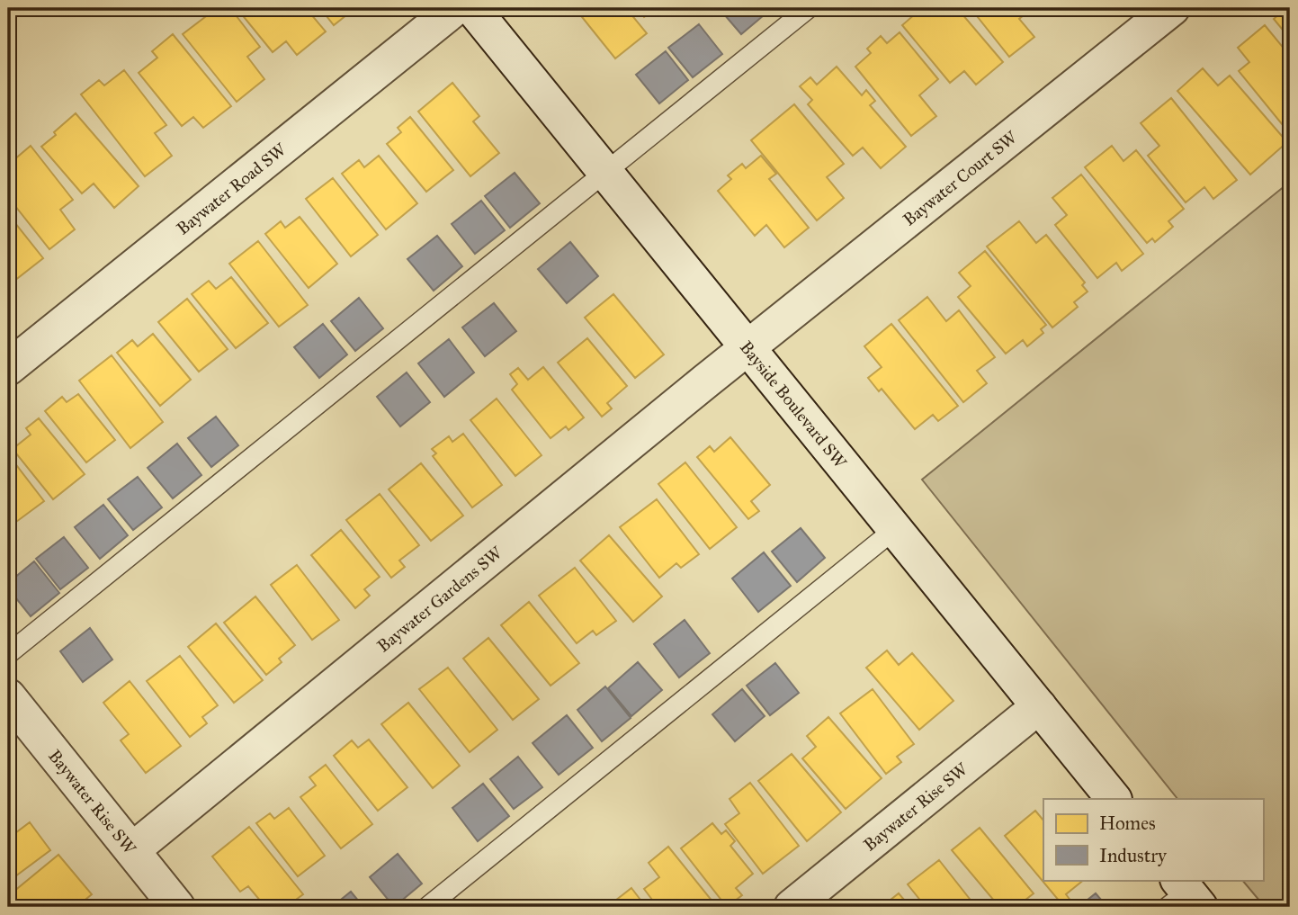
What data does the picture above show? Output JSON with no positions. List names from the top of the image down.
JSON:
{
  "streets": {
    "street": [
      "Baywater Court SW",
      "Baywater Road SW",
      "Bayside Boulevard SW",
      "Baywater Gardens SW",
      "Baywater Rise SW"
    ]
  },
  "crossings": [
    ["Baywater Court SW", "Bayside Boulevard SW"],
    ["Baywater Court SW", "Baywater Gardens SW"],
    ["Bayside Boulevard SW", "Baywater Gardens SW"],
    ["Bayside Boulevard SW", "Baywater Rise SW"],
    ["Baywater Gardens SW", "Baywater Rise SW"]
  ],
  "legend": ["Homes", "Industry"]
}
